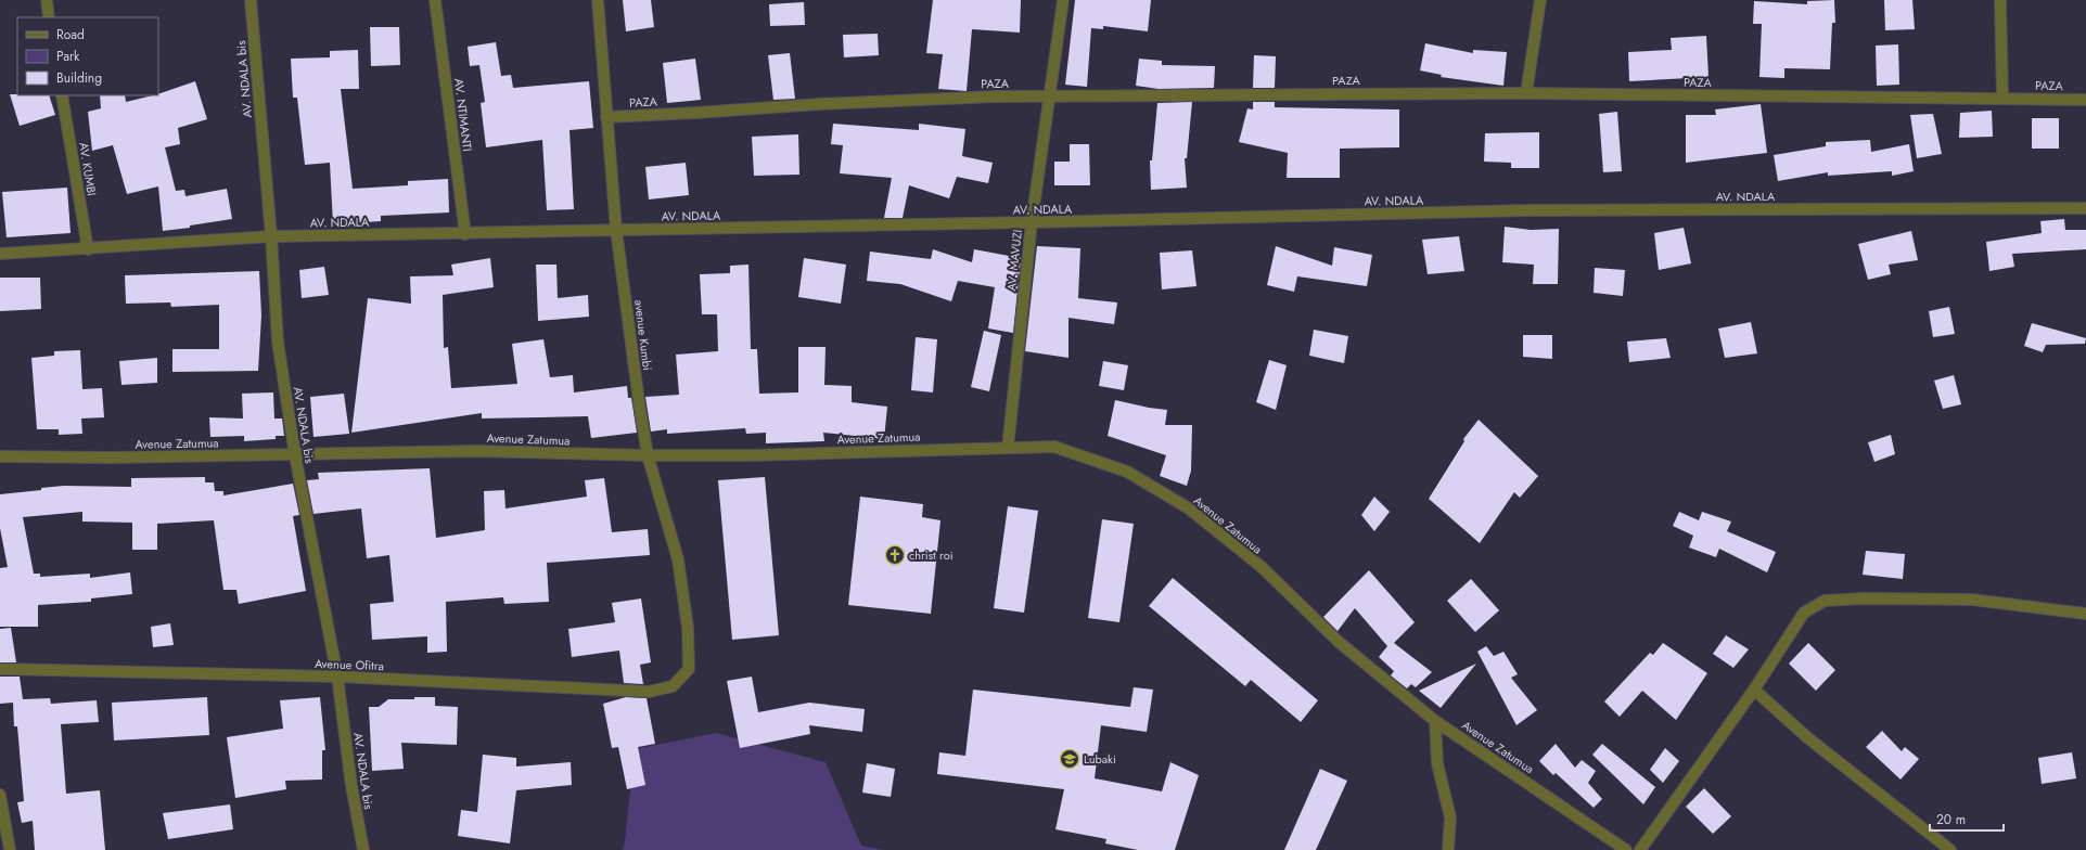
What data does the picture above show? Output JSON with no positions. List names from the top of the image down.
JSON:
{
  "streets": {
    "street": [
      "AV. NDALA bis",
      "PAZA",
      "AV. NTIMANTI",
      "AV. KUMBI",
      "AV. NDALA",
      "AV. MAVUZI",
      "avenue Kumbi",
      "Avenue Zatumua",
      "Avenue Ofitra"
    ]
  },
  "crossings": [
    ["AV. NDALA bis", "AV. NDALA"],
    ["AV. NDALA bis", "Avenue Zatumua"],
    ["AV. NDALA bis", "Avenue Ofitra"],
    ["PAZA", "AV. MAVUZI"],
    ["PAZA", "avenue Kumbi"],
    ["AV. NTIMANTI", "AV. NDALA"],
    ["AV. KUMBI", "AV. NDALA"],
    ["AV. NDALA", "AV. MAVUZI"],
    ["AV. NDALA", "avenue Kumbi"],
    ["AV. MAVUZI", "Avenue Zatumua"],
    ["avenue Kumbi", "Avenue Zatumua"],
    ["avenue Kumbi", "Avenue Ofitra"]
  ],
  "places": {
    "church": ["christ roi"],
    "school or university": ["Lubaki"]
  },
  "legend": ["Road", "Park", "Building"],
  "scale_bar": "20 m"
}
